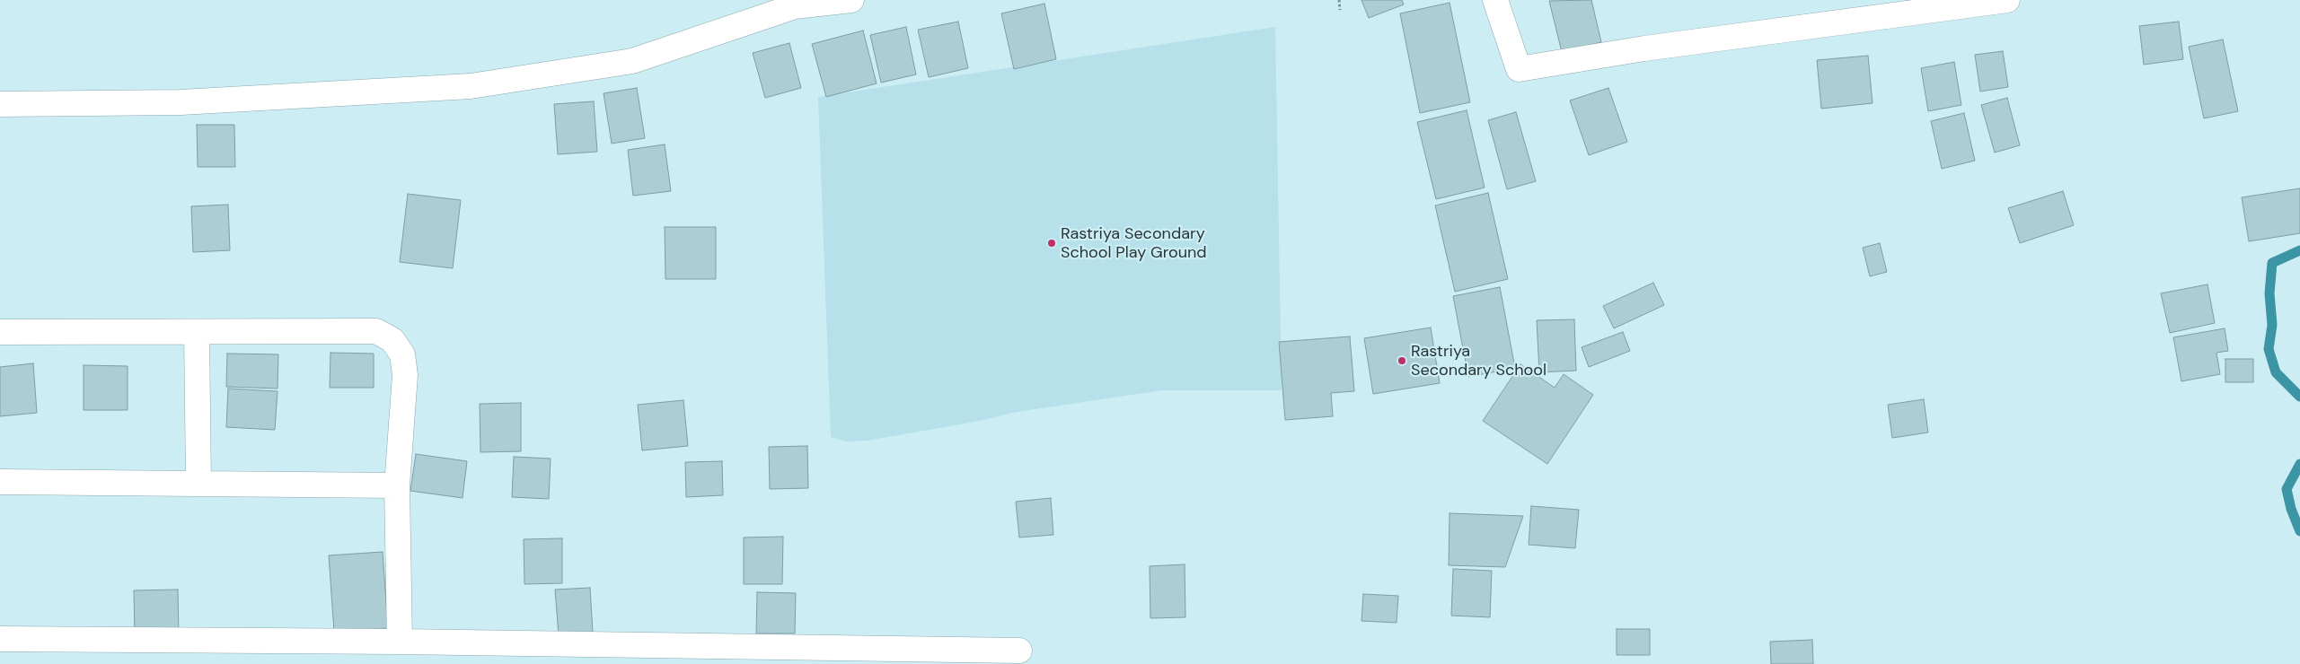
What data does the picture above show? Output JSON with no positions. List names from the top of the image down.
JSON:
{
  "places": ["Rastriya Secondary School Play Ground", "Rastriya Secondary School"]
}
